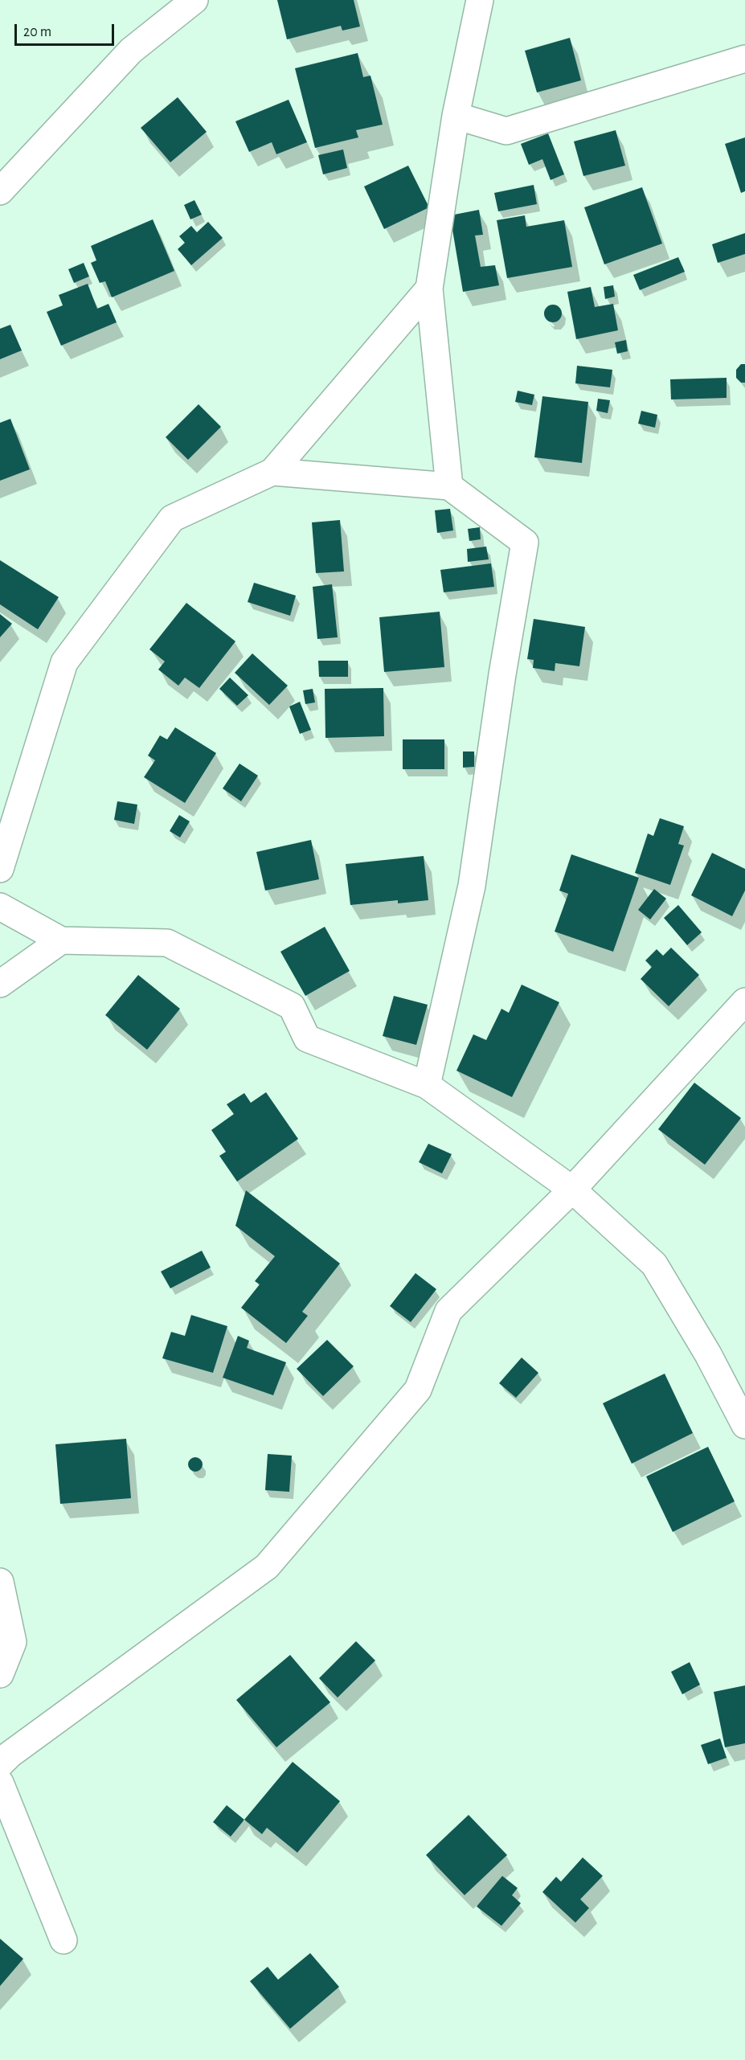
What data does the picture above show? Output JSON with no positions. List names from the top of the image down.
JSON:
{
  "scale_bar": "20 m"
}
